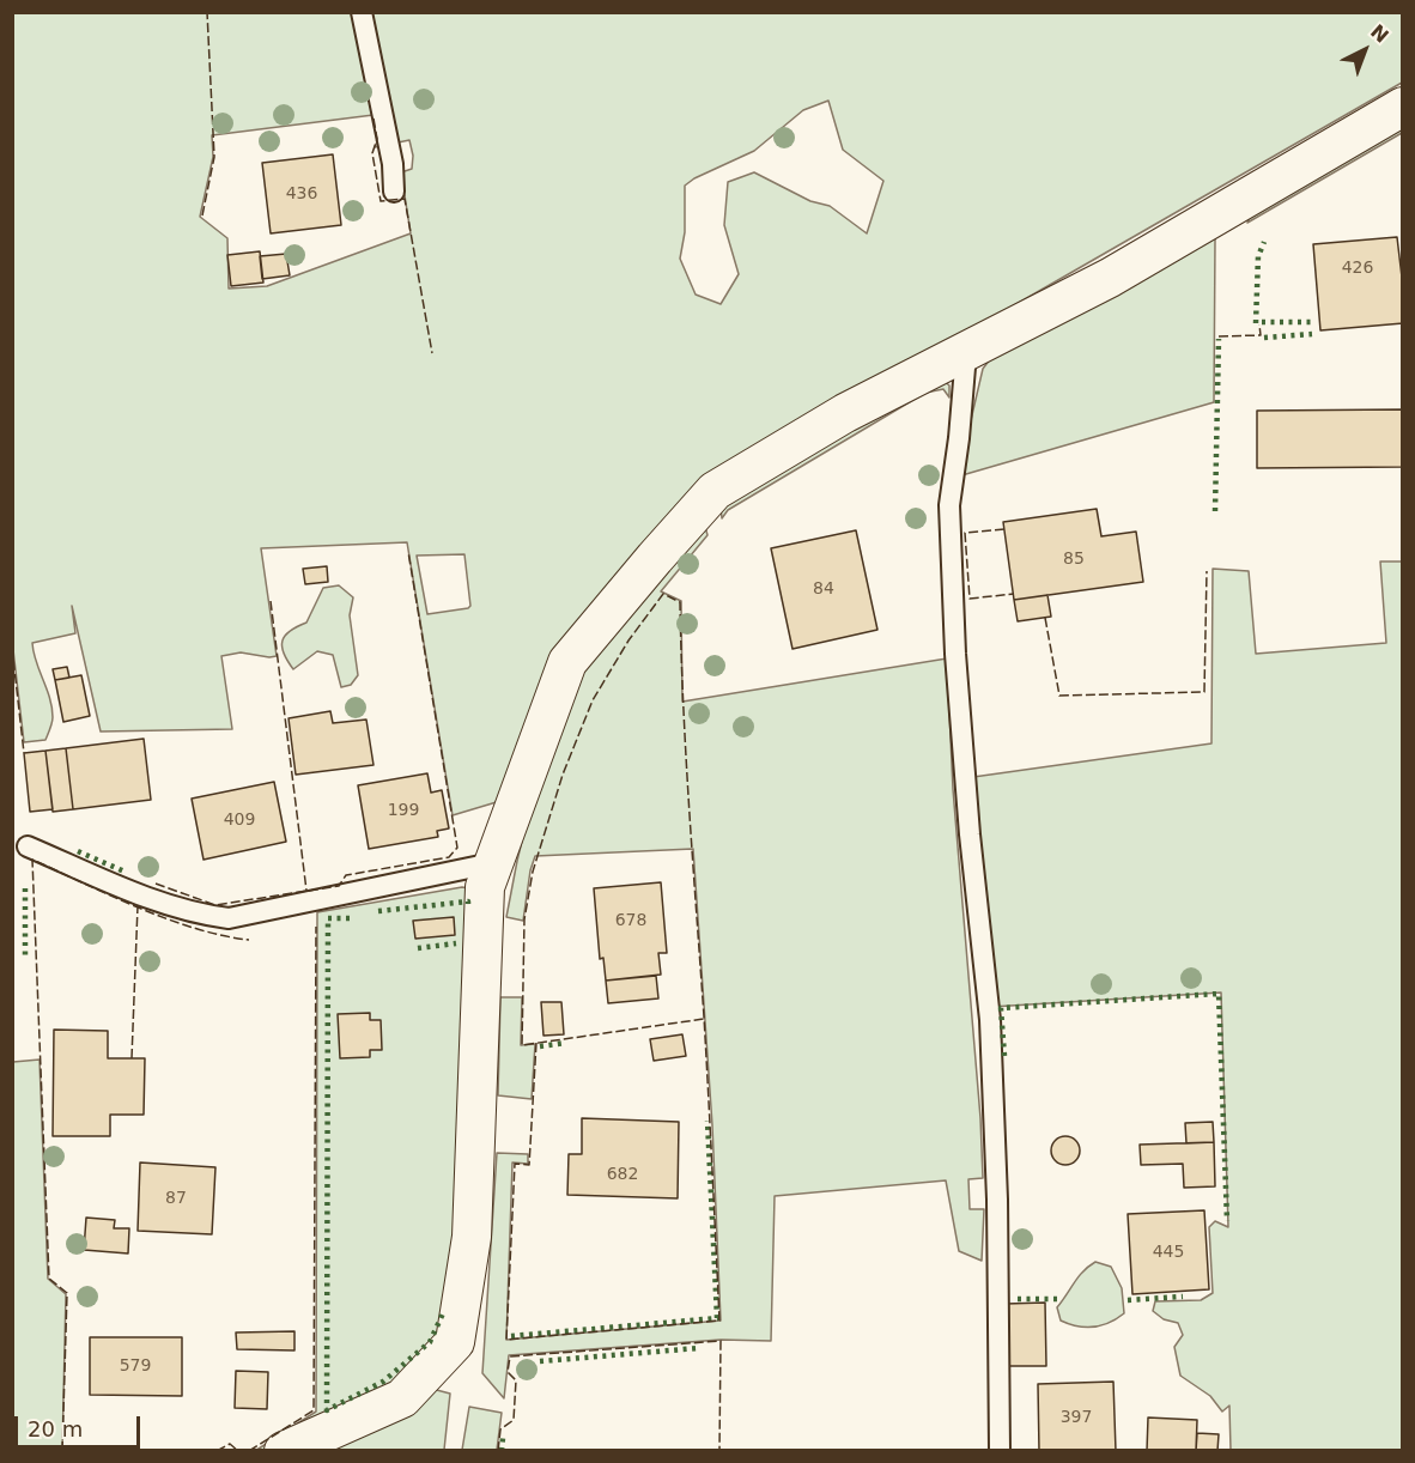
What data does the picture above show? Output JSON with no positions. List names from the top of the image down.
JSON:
{
  "house_numbers": [
    "436",
    "426",
    "85",
    "84",
    "199",
    "409",
    "678",
    "682",
    "87",
    "445",
    "579",
    "397"
  ],
  "scale_bar": "20 m",
  "north": "top right"
}
